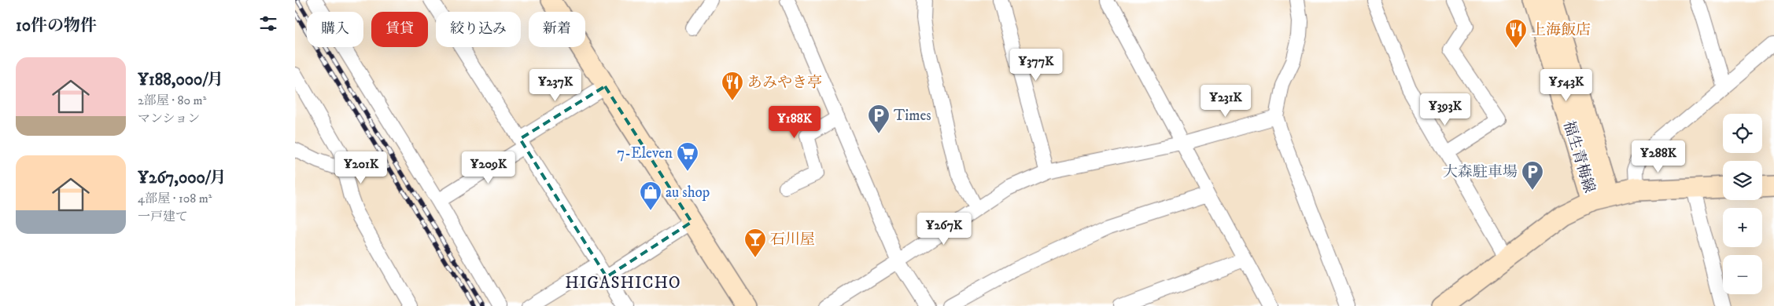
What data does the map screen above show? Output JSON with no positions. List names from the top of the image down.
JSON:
{
  "streets": {
    "street": ["福生青梅線"]
  },
  "districts": ["HIGASHICHO"],
  "places": {
    "restaurant": ["上海飯店", "あみやき亭"],
    "parking": ["Times", "大森駐車場"],
    "supermarket": ["7-Eleven"],
    "shop": ["au shop"],
    "bar": ["石川屋"]
  },
  "page": {
    "heading": "10件の物件",
    "chip": [
      "購入",
      "賃貸",
      "絞り込み",
      "新着"
    ],
    "list": [
      {
        "name": "¥188,000/月",
        "note": "2部屋 · 80 m² · マンション"
      },
      {
        "name": "¥267,000/月",
        "note": "4部屋 · 108 m² · 一戸建て"
      }
    ],
    "price": [
      "¥377K",
      "¥237K",
      "¥543K",
      "¥231K",
      "¥393K",
      "¥188K",
      "¥288K",
      "¥201K",
      "¥209K",
      "¥267K"
    ],
    "map_buttons": ["+", "−"]
  }
}
